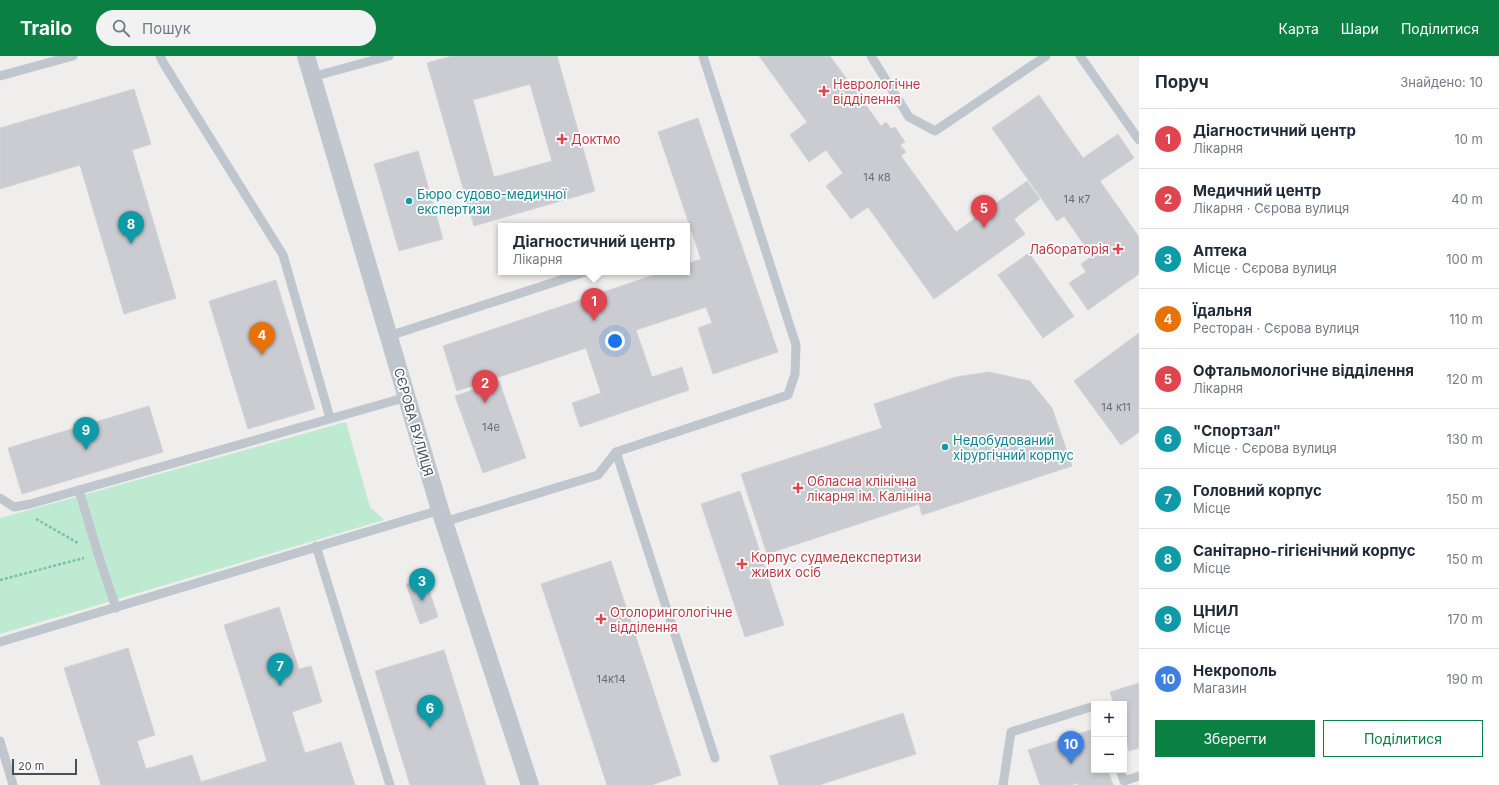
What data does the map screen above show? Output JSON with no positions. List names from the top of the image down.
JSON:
{
  "streets": {
    "street": ["СЄРОВА ВУЛИЦЯ"]
  },
  "places": {
    "health": [
      "Неврологічне відділення",
      "Доктмо",
      "Лабораторія",
      "Обласна клінічна лікарня ім. Калініна",
      "Корпус судмедекспертизи живих осіб",
      "Отолорингологічне відділення"
    ],
    "other": ["Бюро судово-медичної експертизи", "Недобудований хірургічний корпус"]
  },
  "house_numbers": [
    "14 к8",
    "14 к7",
    "14 к11",
    "14е",
    "14к14"
  ],
  "scale_bar": "20 m",
  "page": {
    "header": "Trailo",
    "search": "Пошук",
    "nav": ["Карта", "Шари", "Поділитися"],
    "heading": ["Поруч", "Знайдено: 10"],
    "list": [
      {
        "mark": "1",
        "name": "Діагностичний центр",
        "note": "Лікарня",
        "value": "10 m"
      },
      {
        "mark": "2",
        "name": "Медичний центр",
        "note": "Лікарня · Сєрова вулиця",
        "value": "40 m"
      },
      {
        "mark": "3",
        "name": "Аптека",
        "note": "Місце · Сєрова вулиця",
        "value": "100 m"
      },
      {
        "mark": "4",
        "name": "Їдальня",
        "note": "Ресторан · Сєрова вулиця",
        "value": "110 m"
      },
      {
        "mark": "5",
        "name": "Офтальмологічне відділення",
        "note": "Лікарня",
        "value": "120 m"
      },
      {
        "mark": "6",
        "name": "\"Спортзал\"",
        "note": "Місце · Сєрова вулиця",
        "value": "130 m"
      },
      {
        "mark": "7",
        "name": "Головний корпус",
        "note": "Місце",
        "value": "150 m"
      },
      {
        "mark": "8",
        "name": "Санітарно-гігієнічний корпус",
        "note": "Місце",
        "value": "150 m"
      },
      {
        "mark": "9",
        "name": "ЦНИЛ",
        "note": "Місце",
        "value": "170 m"
      },
      {
        "mark": "10",
        "name": "Некрополь",
        "note": "Магазин",
        "value": "190 m"
      }
    ],
    "pins": [
      "5",
      "8",
      "1",
      "4",
      "2",
      "9",
      "3",
      "7",
      "6",
      "10"
    ],
    "popup": ["Діагностичний центр", "Лікарня"],
    "map_buttons": ["+", "−"],
    "buttons": ["Зберегти", "Поділитися"],
    "scale": "20 m"
  }
}
